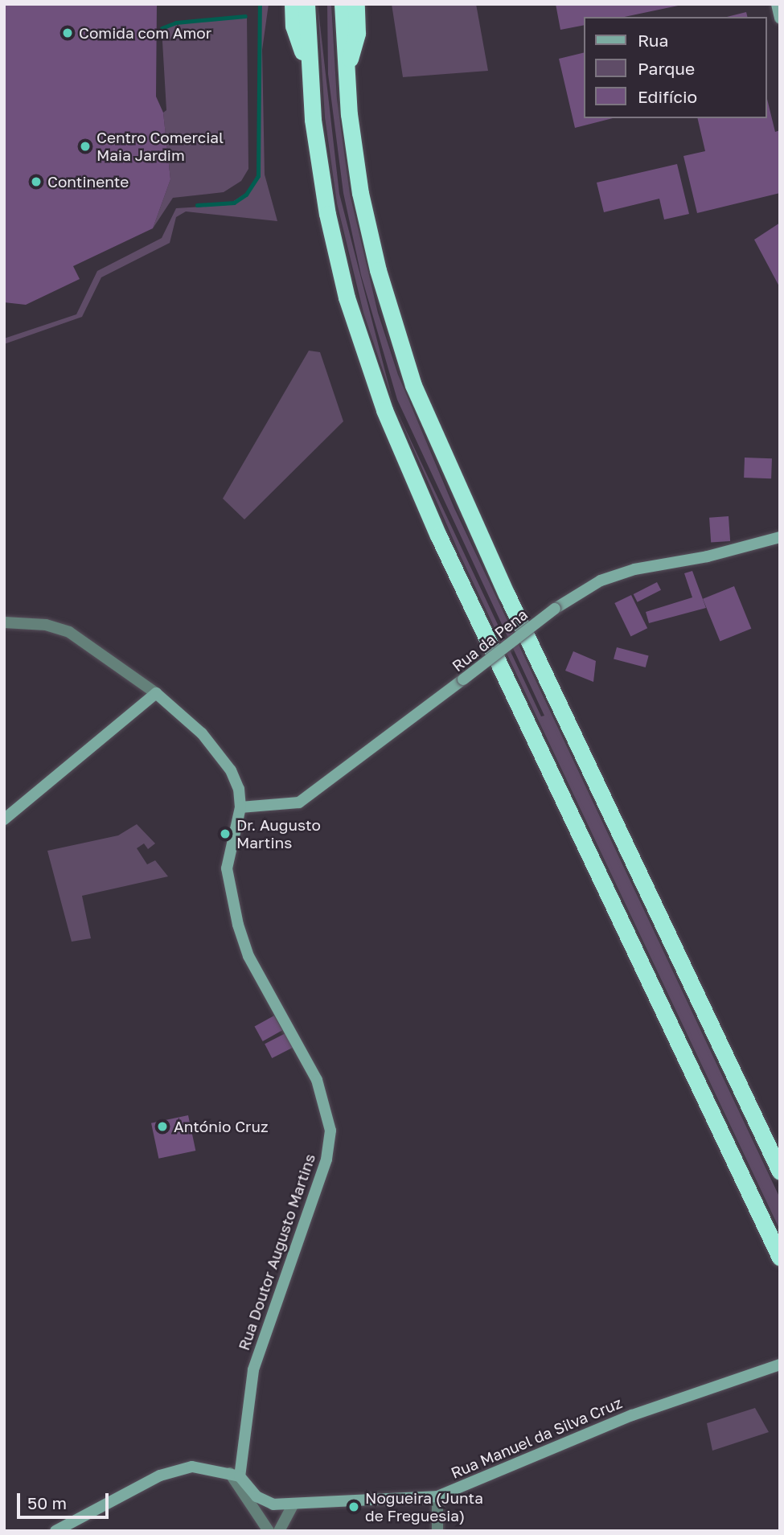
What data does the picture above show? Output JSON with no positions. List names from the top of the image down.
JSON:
{
  "streets": {
    "street": ["Rua da Pena", "Rua Doutor Augusto Martins", "Rua Manuel da Silva Cruz"]
  },
  "crossings": [
    ["Rua da Pena", "Rua Doutor Augusto Martins"],
    ["Rua Doutor Augusto Martins", "Rua Manuel da Silva Cruz"]
  ],
  "places": [
    "Comida com Amor",
    "Centro Comercial Maia Jardim",
    "Continente",
    "Dr. Augusto Martins",
    "António Cruz",
    "Nogueira (Junta de Freguesia)"
  ],
  "legend": ["Rua", "Parque", "Edifício"],
  "scale_bar": "50 m"
}
